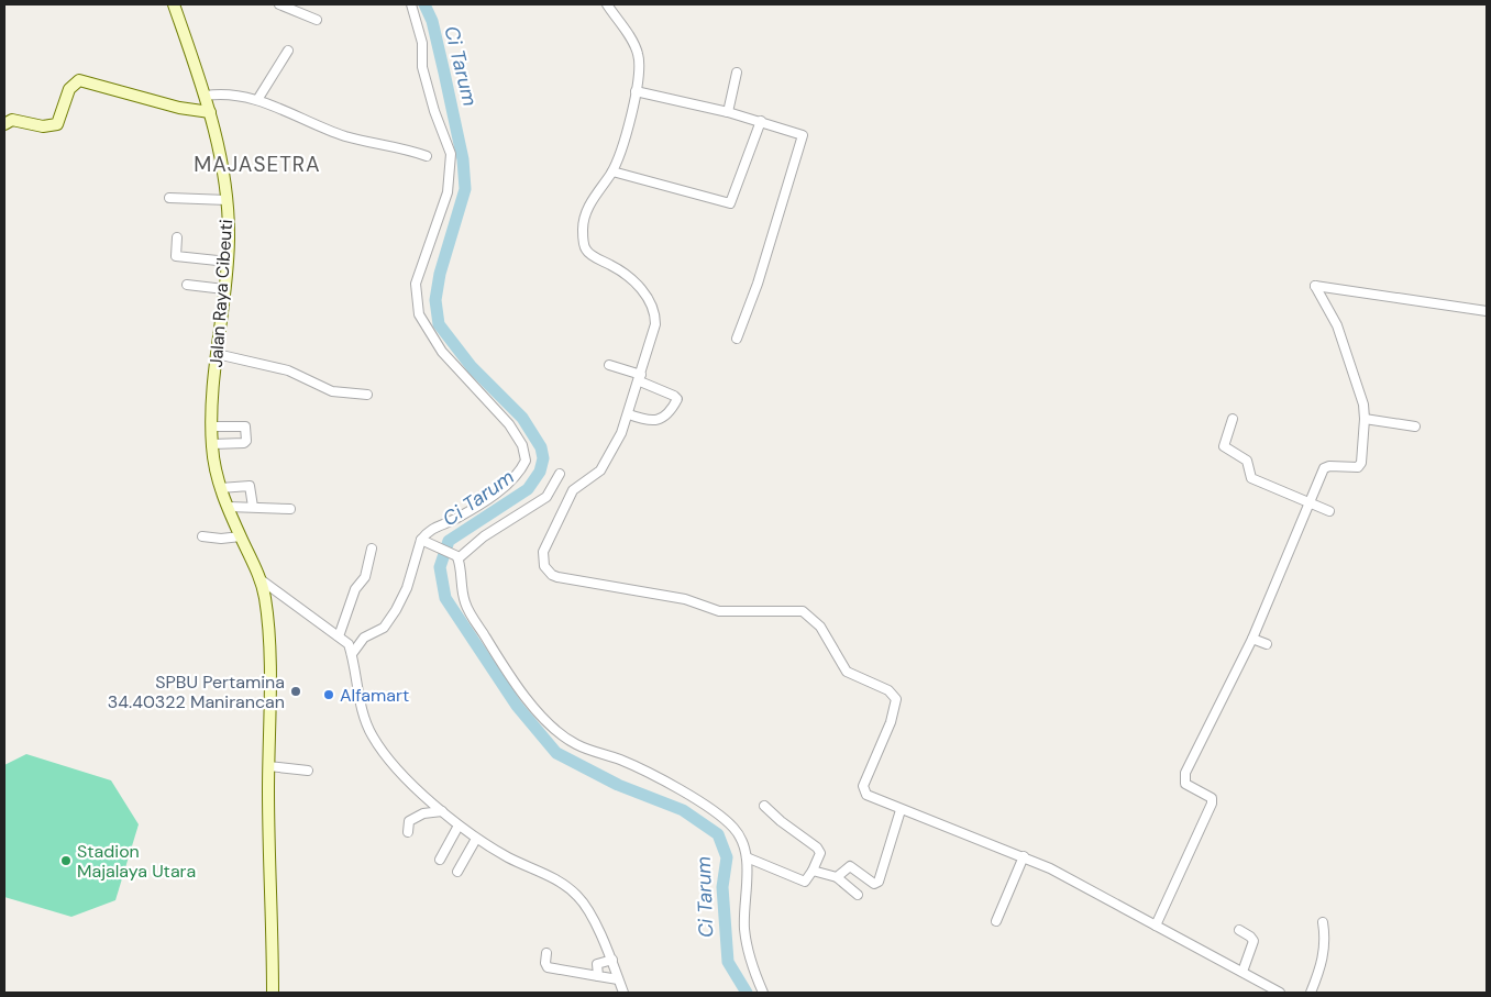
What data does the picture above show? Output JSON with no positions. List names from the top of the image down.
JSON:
{
  "streets": {
    "main road": ["Jalan Raya Cibeuti"]
  },
  "districts": ["MAJASETRA"],
  "water": ["Ci Tarum"],
  "places": ["SPBU Pertamina 34.40322 Manirancan", "Alfamart", "Stadion Majalaya Utara"]
}
